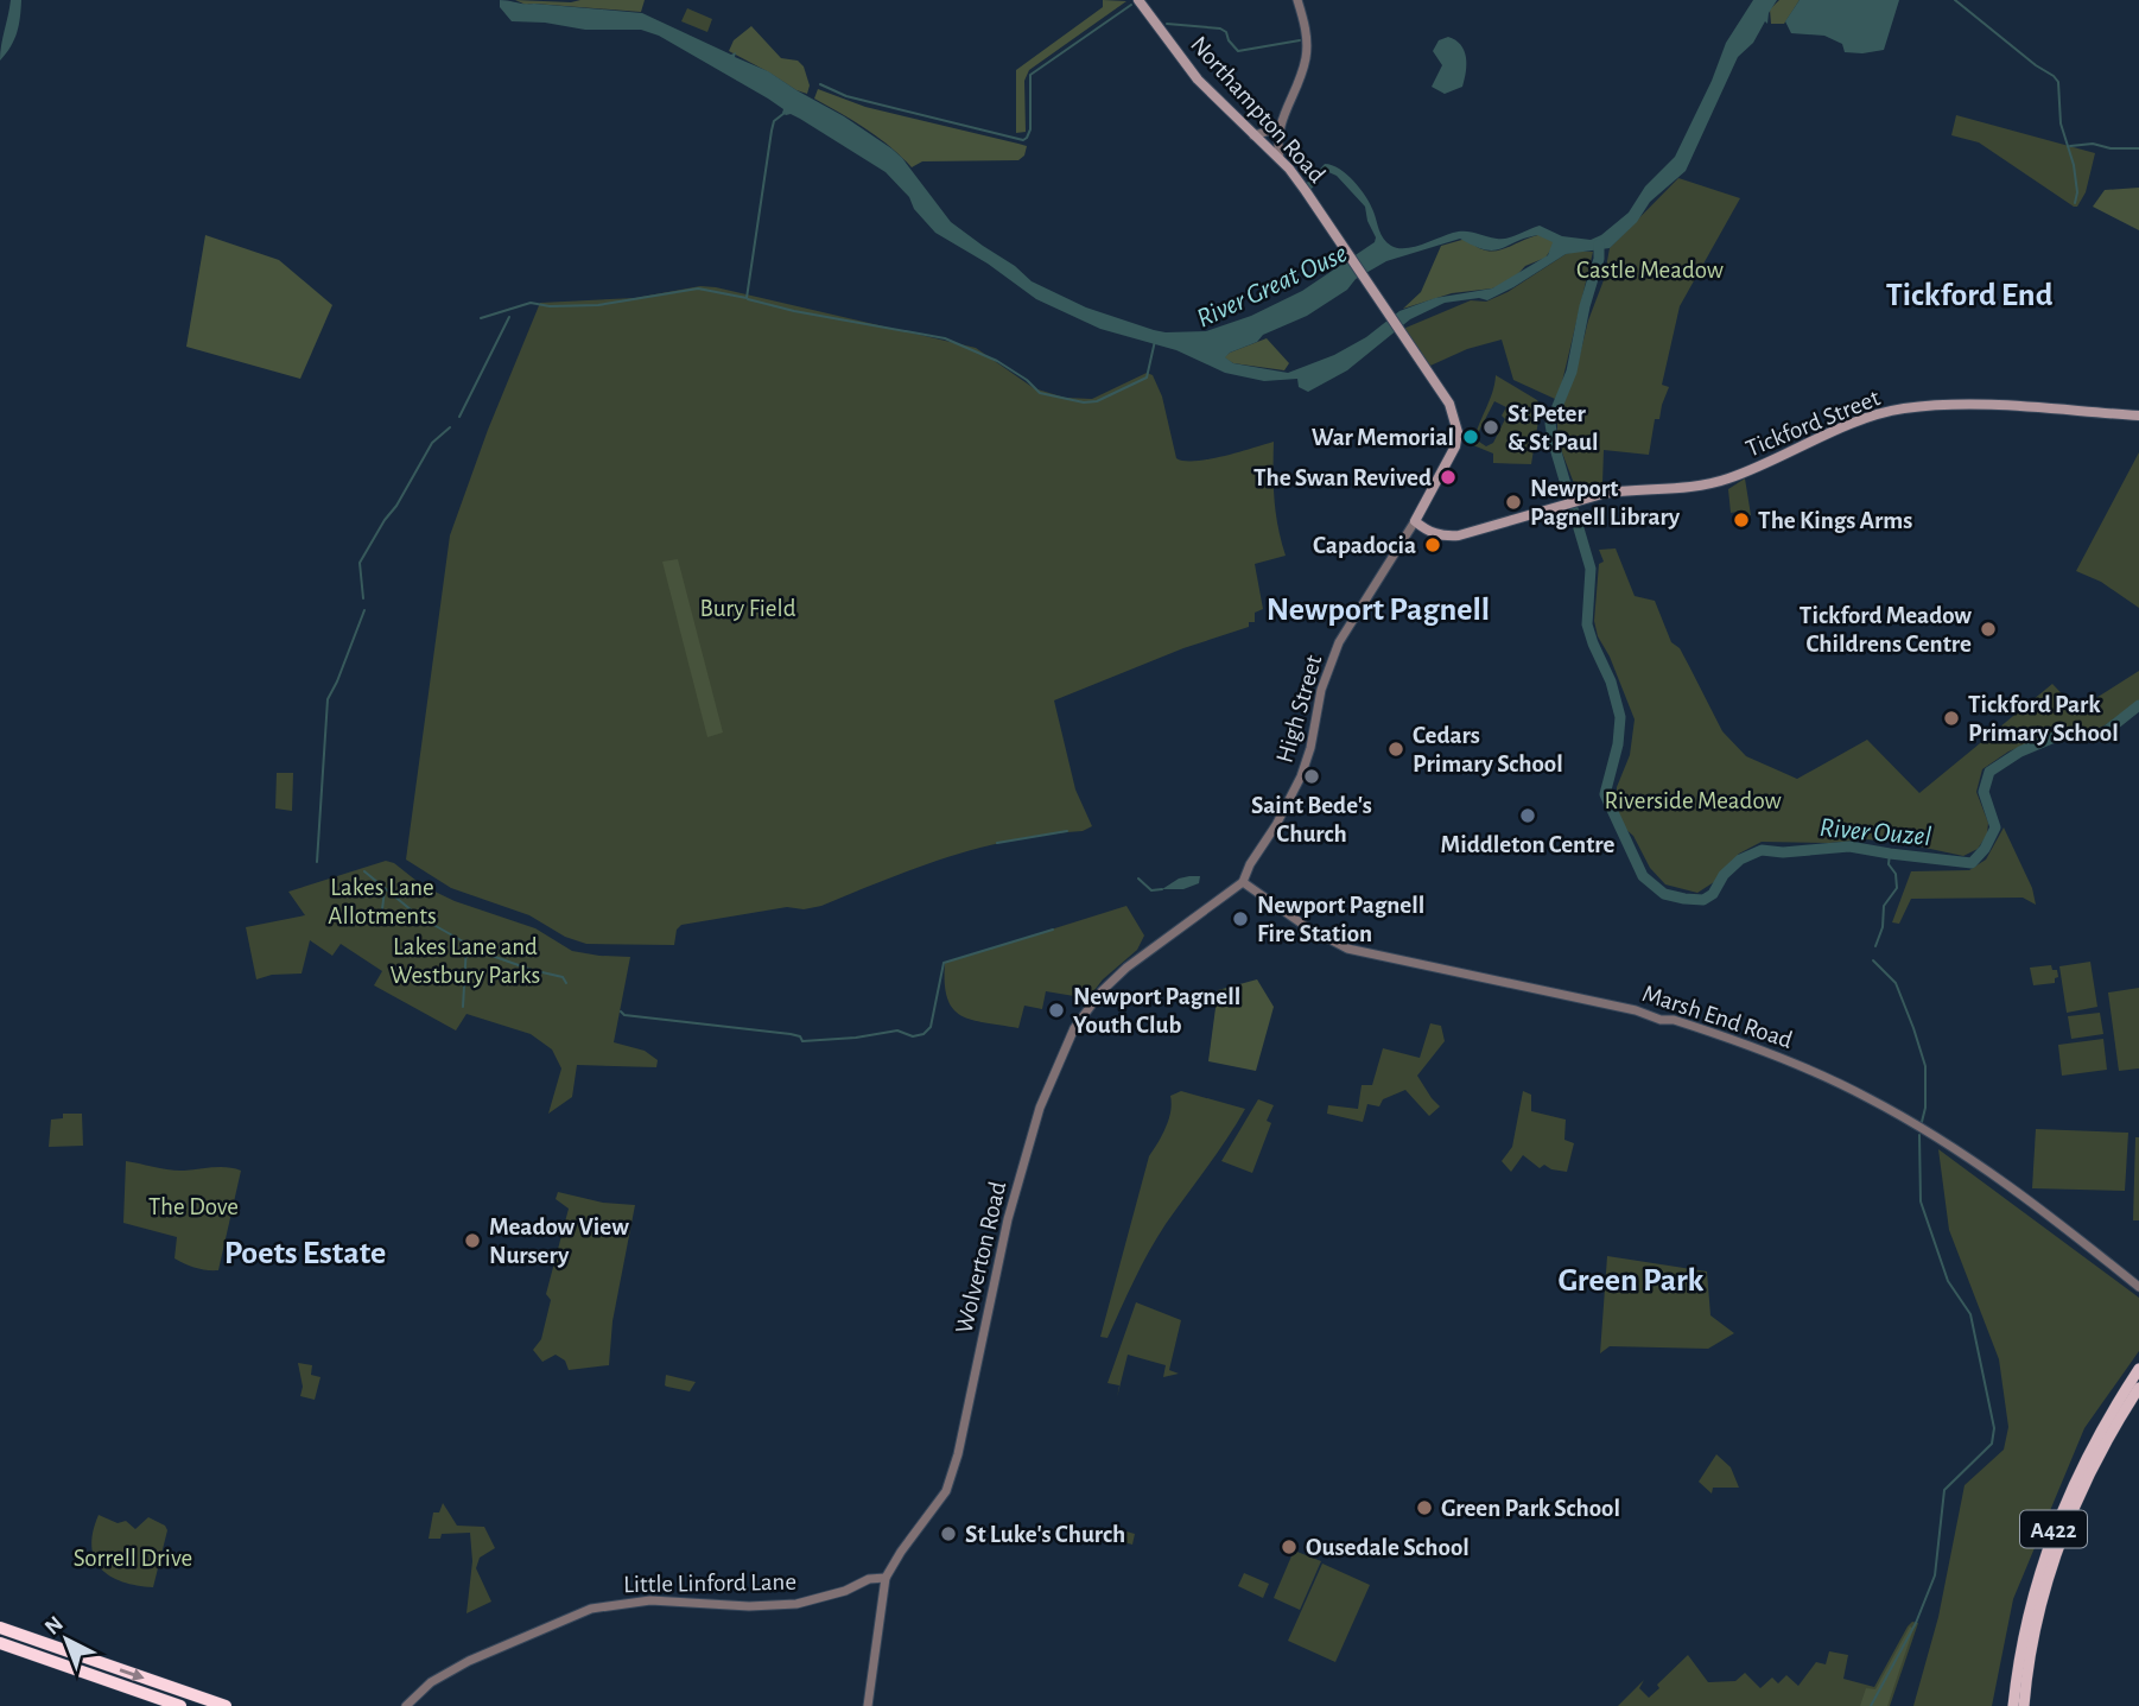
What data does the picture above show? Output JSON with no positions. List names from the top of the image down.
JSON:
{
  "streets": {
    "main road": [
      "Northampton Road",
      "Tickford Street",
      "High Street",
      "A422"
    ],
    "street": ["Marsh End Road", "Wolverton Road", "Little Linford Lane"]
  },
  "crossings": [
    ["Northampton Road", "High Street"],
    ["Tickford Street", "High Street"],
    ["High Street", "Marsh End Road"],
    ["High Street", "Wolverton Road"],
    ["Marsh End Road", "Wolverton Road"],
    ["Wolverton Road", "Little Linford Lane"]
  ],
  "districts": [
    "Tickford End",
    "Newport Pagnell",
    "Poets Estate",
    "Green Park"
  ],
  "water": ["River Great Ouse", "River Ouzel"],
  "parks": [
    "Castle Meadow",
    "Bury Field",
    "Riverside Meadow",
    "Lakes Lane Allotments",
    "Lakes Lane and Westbury Parks",
    "The Dove",
    "Sorrell Drive"
  ],
  "places": [
    "St Peter & St Paul",
    "War Memorial",
    "The Swan Revived",
    "Newport Pagnell Library",
    "The Kings Arms",
    "Capadocia",
    "Tickford Meadow Childrens Centre",
    "Tickford Park Primary School",
    "Cedars Primary School",
    "Saint Bede's Church",
    "Middleton Centre",
    "Newport Pagnell Fire Station",
    "Newport Pagnell Youth Club",
    "Meadow View Nursery",
    "Green Park School",
    "St Luke's Church",
    "Ousedale School"
  ],
  "north": "top left"
}
